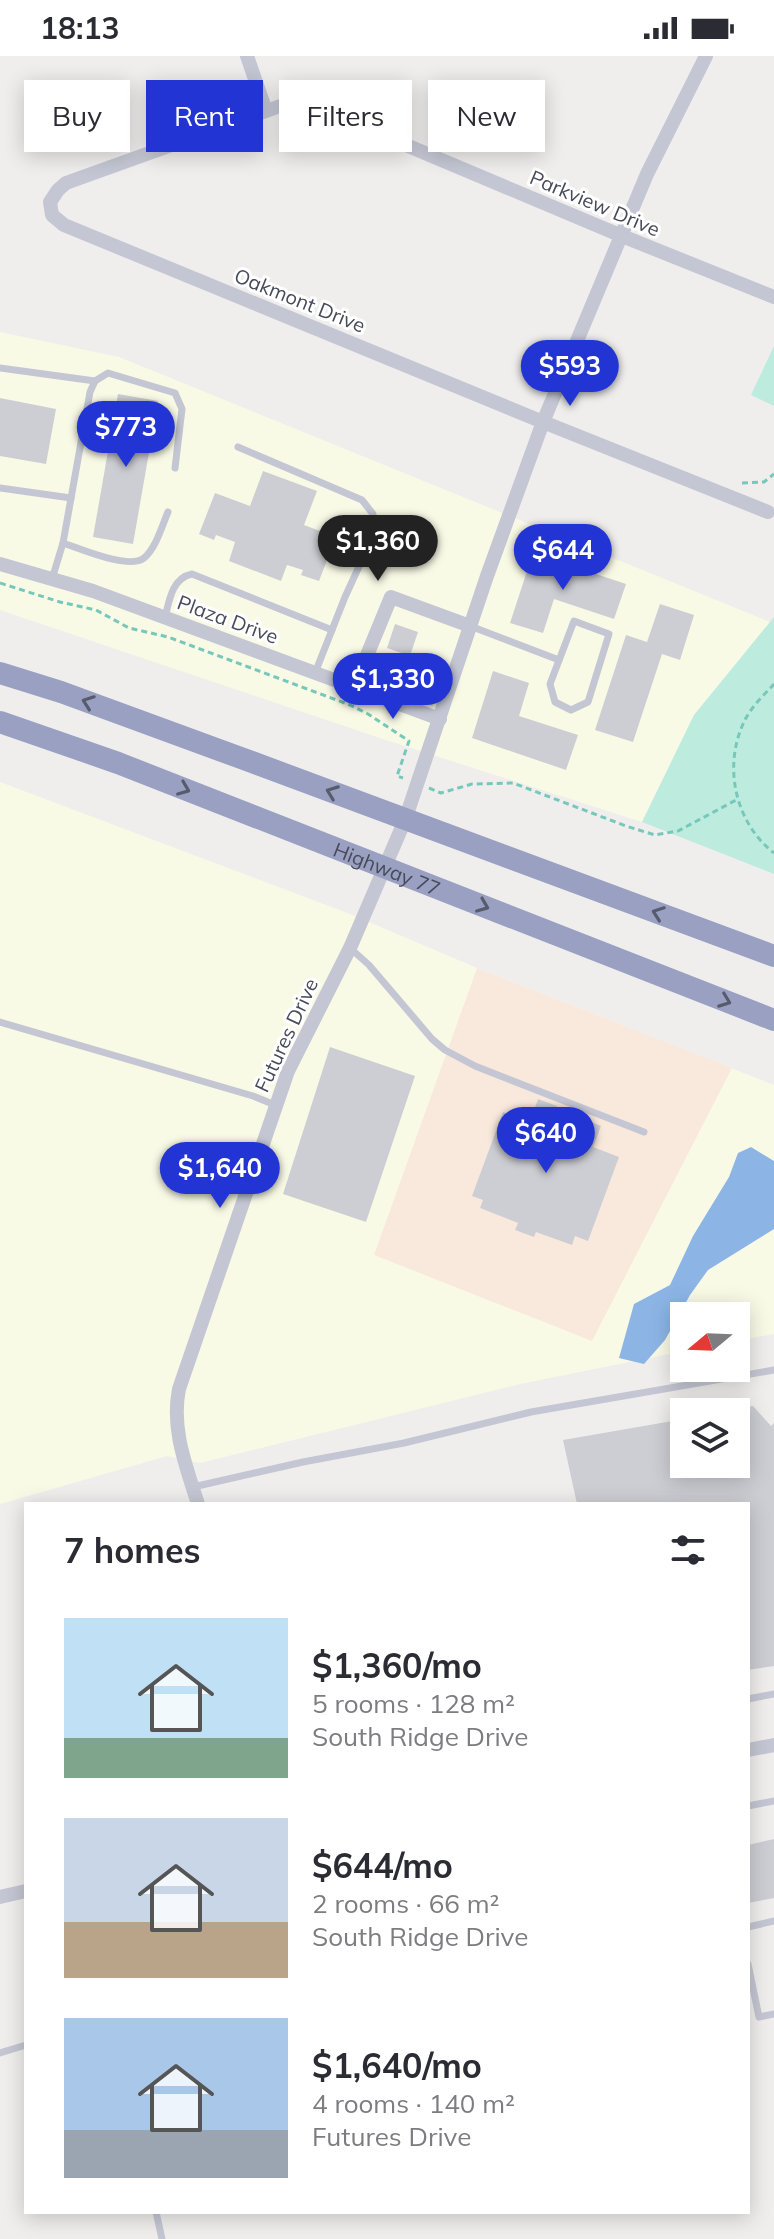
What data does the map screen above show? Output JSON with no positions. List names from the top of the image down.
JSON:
{
  "streets": {
    "highway": ["Highway 77"],
    "street": [
      "Parkview Drive",
      "Oakmont Drive",
      "Plaza Drive",
      "Futures Drive"
    ]
  },
  "crossings": [
    ["Parkview Drive", "Oakmont Drive"],
    ["Parkview Drive", "Futures Drive"],
    ["Oakmont Drive", "Futures Drive"],
    ["Plaza Drive", "Futures Drive"],
    ["Highway 77", "Futures Drive"]
  ],
  "north": "left",
  "page": {
    "status": "18:13",
    "chip": [
      "Buy",
      "Rent",
      "Filters",
      "New"
    ],
    "price": [
      "$593",
      "$773",
      "$1,360",
      "$644",
      "$1,330",
      "$640",
      "$1,640"
    ],
    "heading": "7 homes",
    "list": [
      {
        "name": "$1,360/mo",
        "note": "5 rooms · 128 m² · South Ridge Drive"
      },
      {
        "name": "$644/mo",
        "note": "2 rooms · 66 m² · South Ridge Drive"
      },
      {
        "name": "$1,640/mo",
        "note": "4 rooms · 140 m² · Futures Drive"
      }
    ]
  }
}
